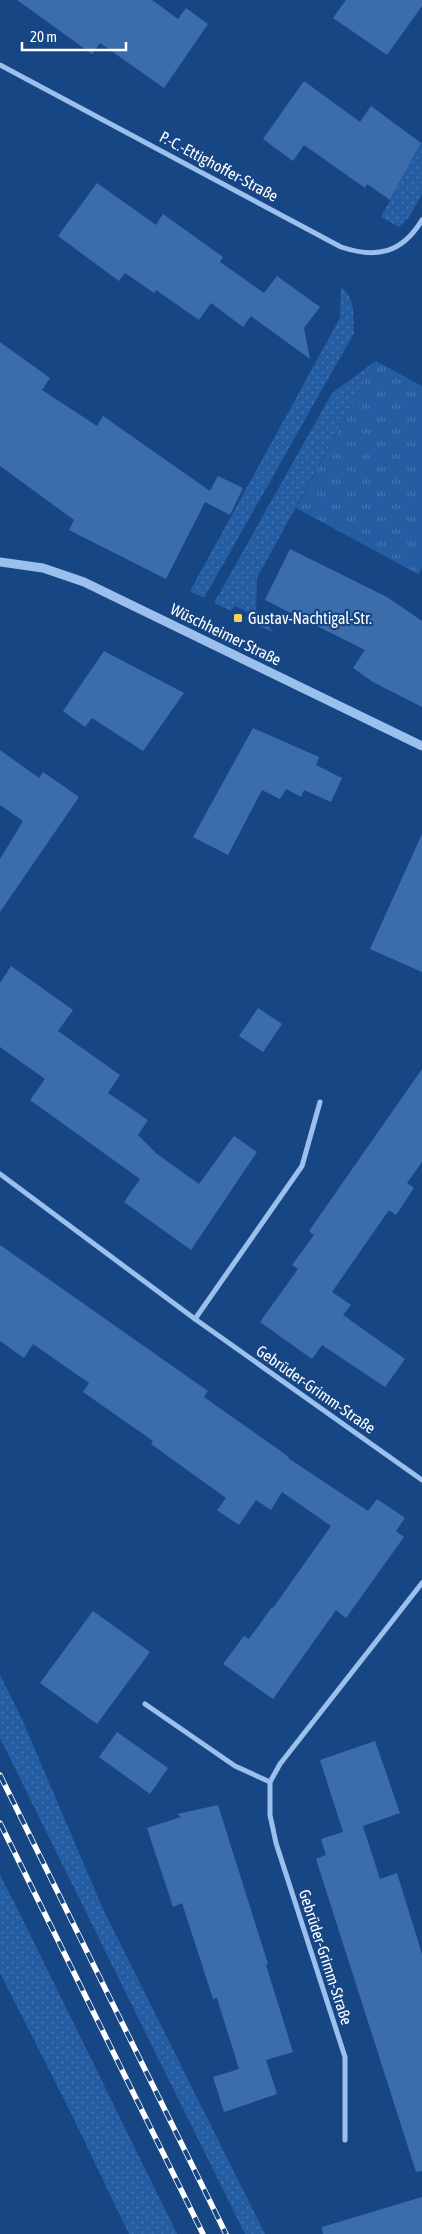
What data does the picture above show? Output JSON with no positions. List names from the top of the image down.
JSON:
{
  "streets": {
    "street": ["P.-C.-Ettighoffer-Straße", "Wüschheimer Straße", "Gebrüder-Grimm-Straße"]
  },
  "places": {
    "transit": ["Gustav-Nachtigal-Str."]
  },
  "scale_bar": "20 m"
}
